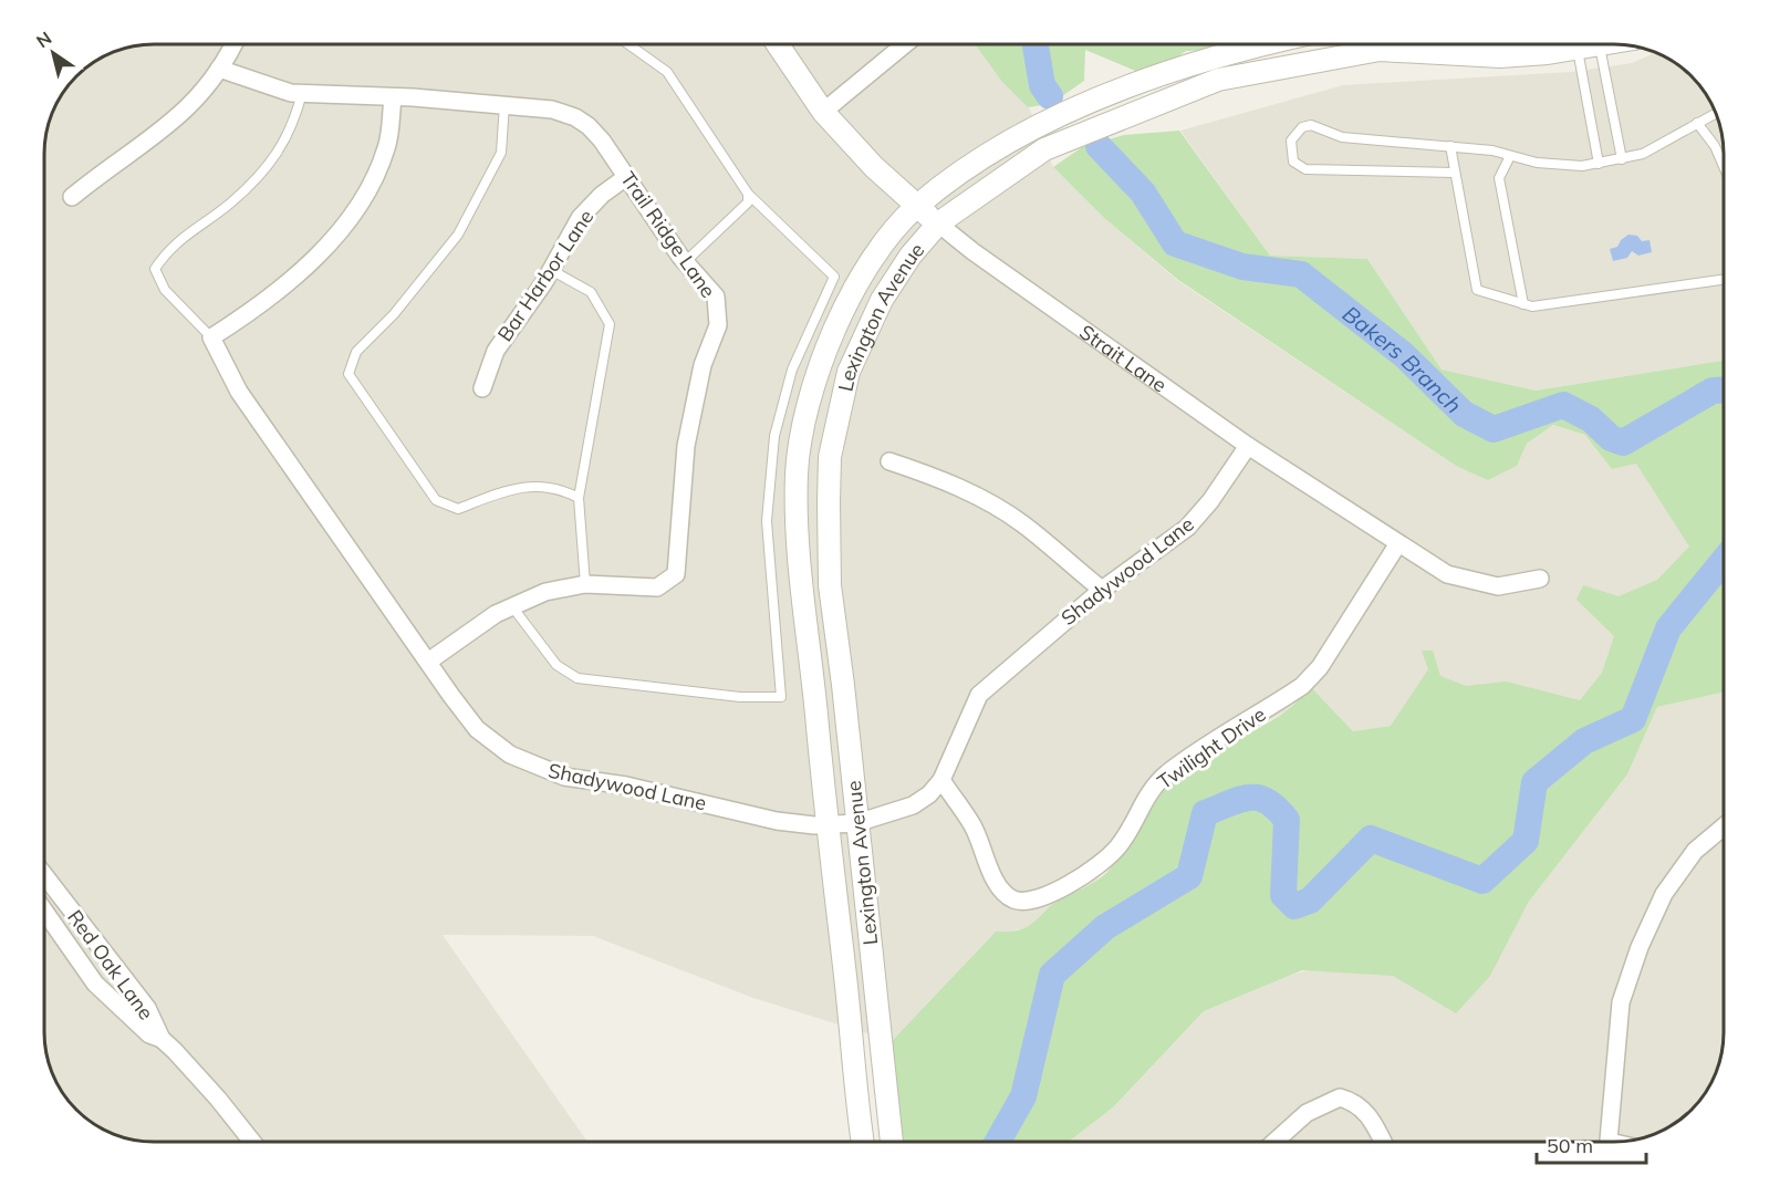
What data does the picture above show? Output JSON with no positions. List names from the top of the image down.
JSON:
{
  "streets": {
    "street": [
      "Trail Ridge Lane",
      "Bar Harbor Lane",
      "Lexington Avenue",
      "Strait Lane",
      "Shadywood Lane",
      "Twilight Drive",
      "Red Oak Lane"
    ]
  },
  "crossings": [
    ["Trail Ridge Lane", "Bar Harbor Lane"],
    ["Trail Ridge Lane", "Shadywood Lane"],
    ["Lexington Avenue", "Strait Lane"],
    ["Lexington Avenue", "Shadywood Lane"],
    ["Strait Lane", "Shadywood Lane"],
    ["Strait Lane", "Twilight Drive"],
    ["Shadywood Lane", "Twilight Drive"]
  ],
  "water": ["Bakers Branch"],
  "scale_bar": "50 m",
  "north": "top left"
}
